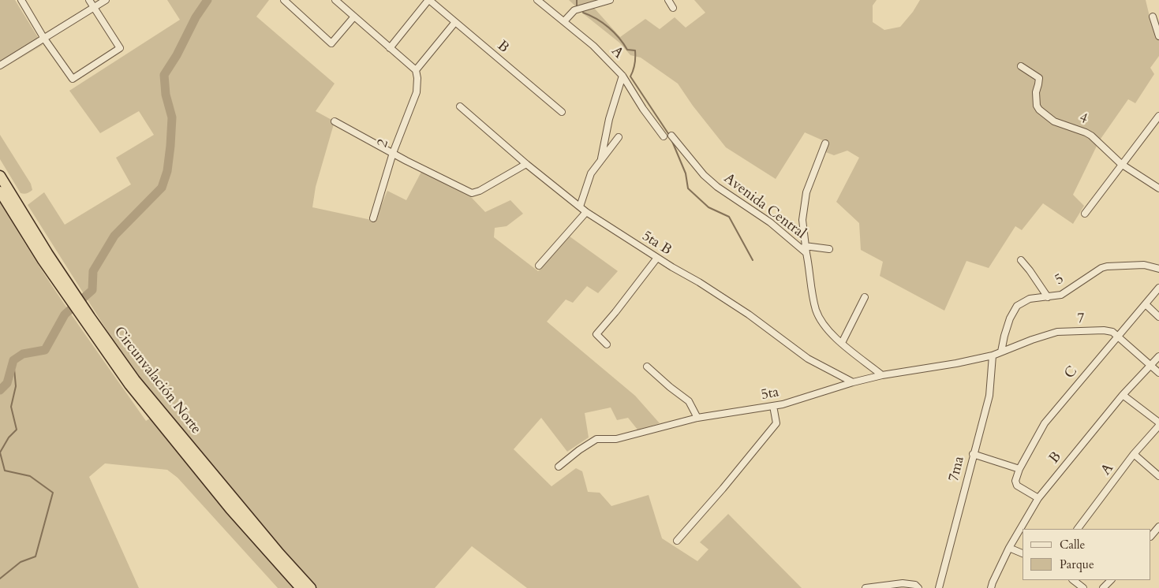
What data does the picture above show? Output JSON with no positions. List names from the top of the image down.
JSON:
{
  "streets": {
    "highway": ["Circunvalación Norte"],
    "street": [
      "B",
      "A",
      "4",
      "2",
      "Avenida Central",
      "5ta B",
      "5",
      "7",
      "C",
      "5ta",
      "7ma"
    ]
  },
  "crossings": [
    ["B", "7"],
    ["B", "C"],
    ["Avenida Central", "5ta"],
    ["5ta B", "5ta"],
    ["5", "7"],
    ["7", "C"],
    ["7", "5ta"],
    ["7", "7ma"],
    ["5ta", "7ma"]
  ],
  "legend": ["Calle", "Parque"]
}
